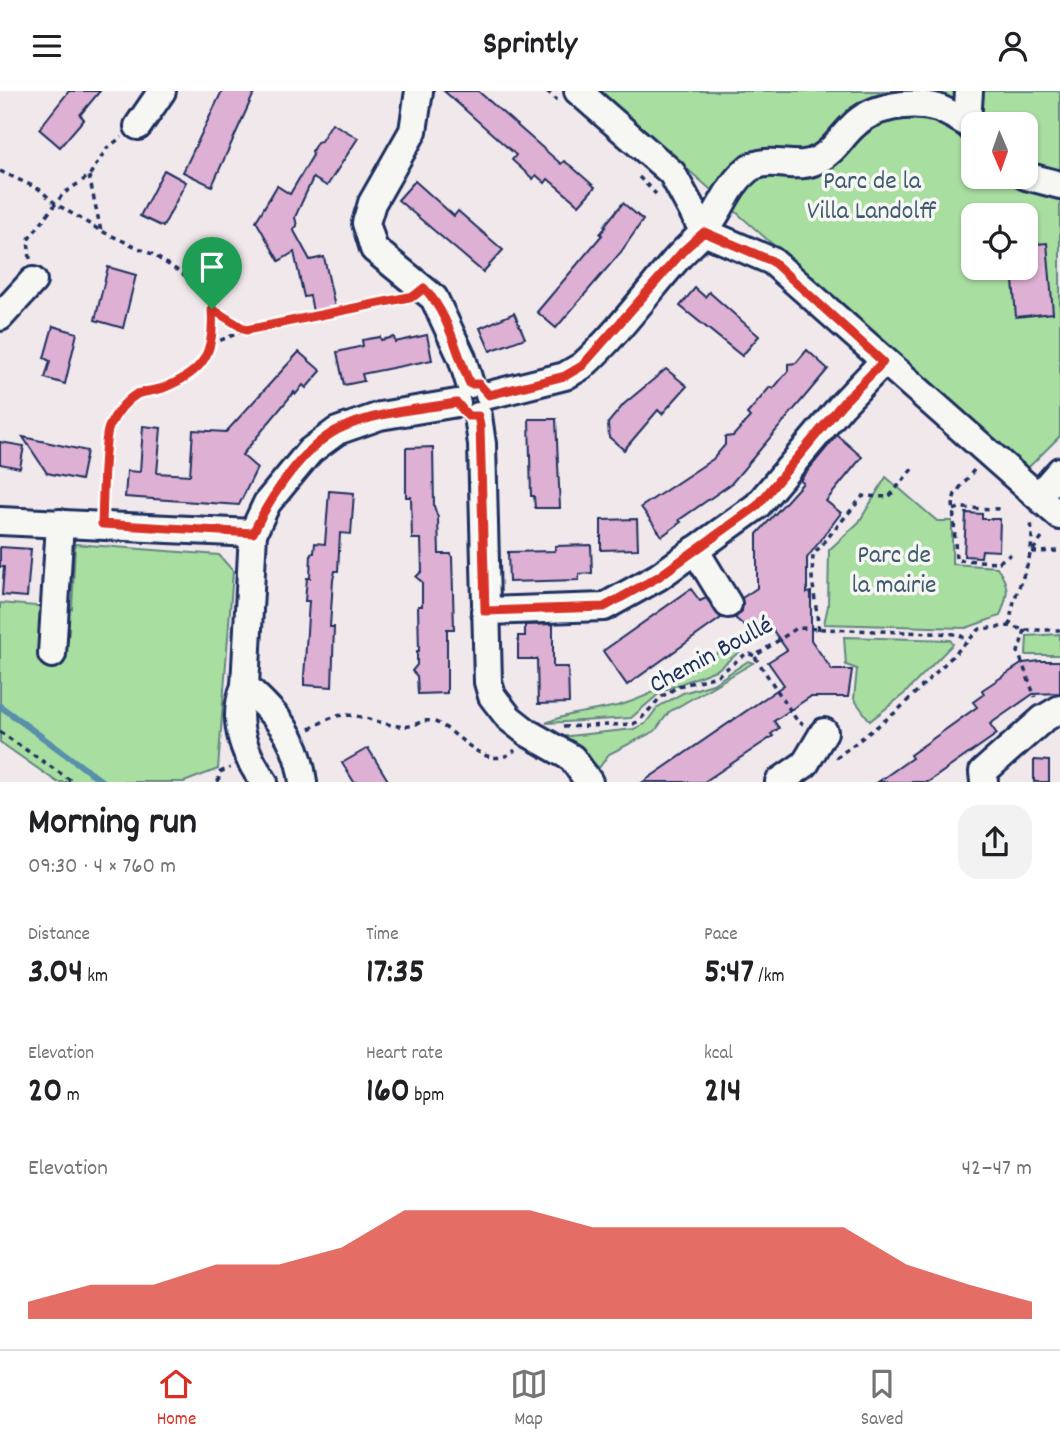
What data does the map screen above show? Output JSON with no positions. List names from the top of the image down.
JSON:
{
  "streets": {
    "path": ["Chemin Boullé"]
  },
  "parks": ["Parc de la Villa Landolff", "Parc de la mairie"],
  "north": "bottom",
  "page": {
    "header": "Sprintly",
    "heading": ["Morning run", "09:30 · 4 × 760 m"],
    "stats": [
      ["Distance", "3.04 km"],
      ["Time", "17:35"],
      ["Pace", "5:47 /km"],
      ["Elevation", "20 m"],
      ["Heart rate", "160 bpm"],
      ["kcal", "214"]
    ],
    "chart": ["Elevation", "42–47 m"],
    "tabs": ["Home", "Map", "Saved"]
  }
}
